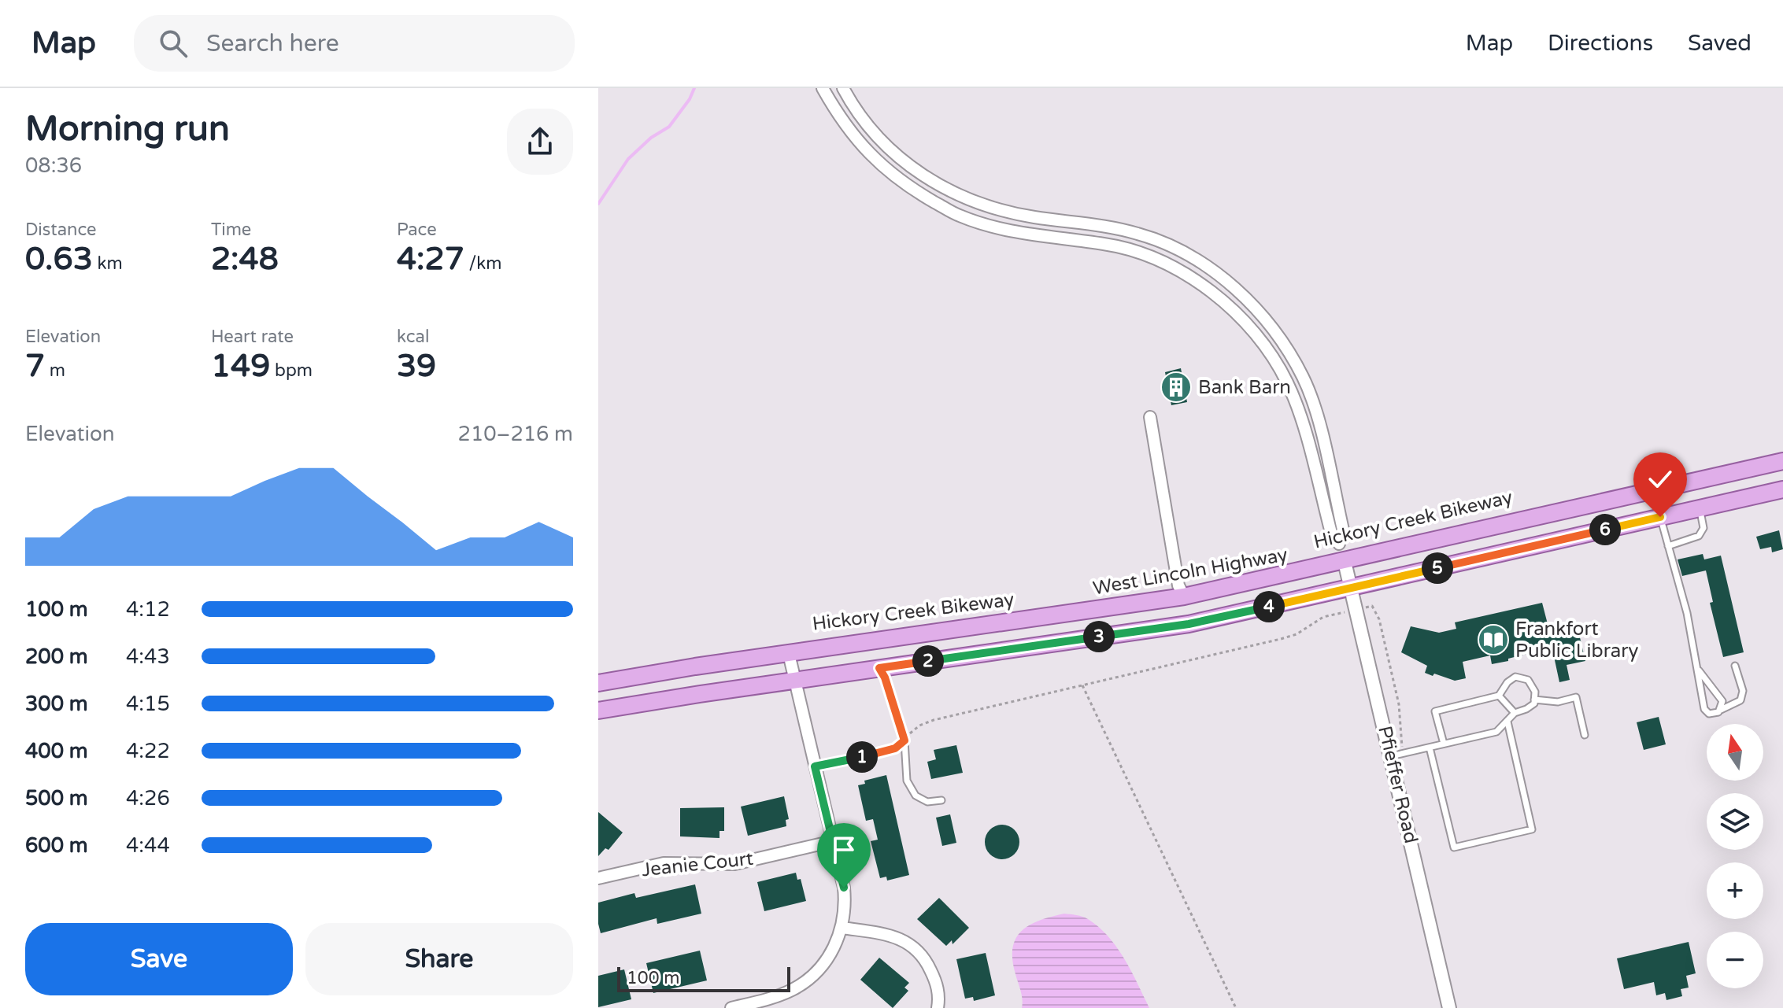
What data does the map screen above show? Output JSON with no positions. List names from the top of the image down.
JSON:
{
  "streets": {
    "main road": ["West Lincoln Highway"],
    "street": ["Pfieffer Road", "Jeanie Court"]
  },
  "crossings": [
    ["West Lincoln Highway", "Pfieffer Road"]
  ],
  "places": {
    "building": ["Bank Barn"],
    "library": ["Frankfort Public Library"]
  },
  "scale_bar": "100 m",
  "north": "top",
  "page": {
    "header": "Map",
    "search": "Search here",
    "nav": ["Map", "Directions", "Saved"],
    "heading": ["Morning run", "08:36"],
    "stats": [
      ["Distance", "0.63 km"],
      ["Time", "2:48"],
      ["Pace", "4:27 /km"],
      ["Elevation", "7 m"],
      ["Heart rate", "149 bpm"],
      ["kcal", "39"]
    ],
    "chart": ["Elevation", "210–216 m"],
    "pins": [
      "6",
      "5",
      "4",
      "3",
      "2",
      "1"
    ],
    "list": [
      {
        "name": "100 m",
        "note": "4:12"
      },
      {
        "name": "200 m",
        "note": "4:43"
      },
      {
        "name": "300 m",
        "note": "4:15"
      },
      {
        "name": "400 m",
        "note": "4:22"
      },
      {
        "name": "500 m",
        "note": "4:26"
      },
      {
        "name": "600 m",
        "note": "4:44"
      }
    ],
    "map_buttons": ["+", "−"],
    "buttons": ["Save", "Share"],
    "scale": "100 m"
  }
}
